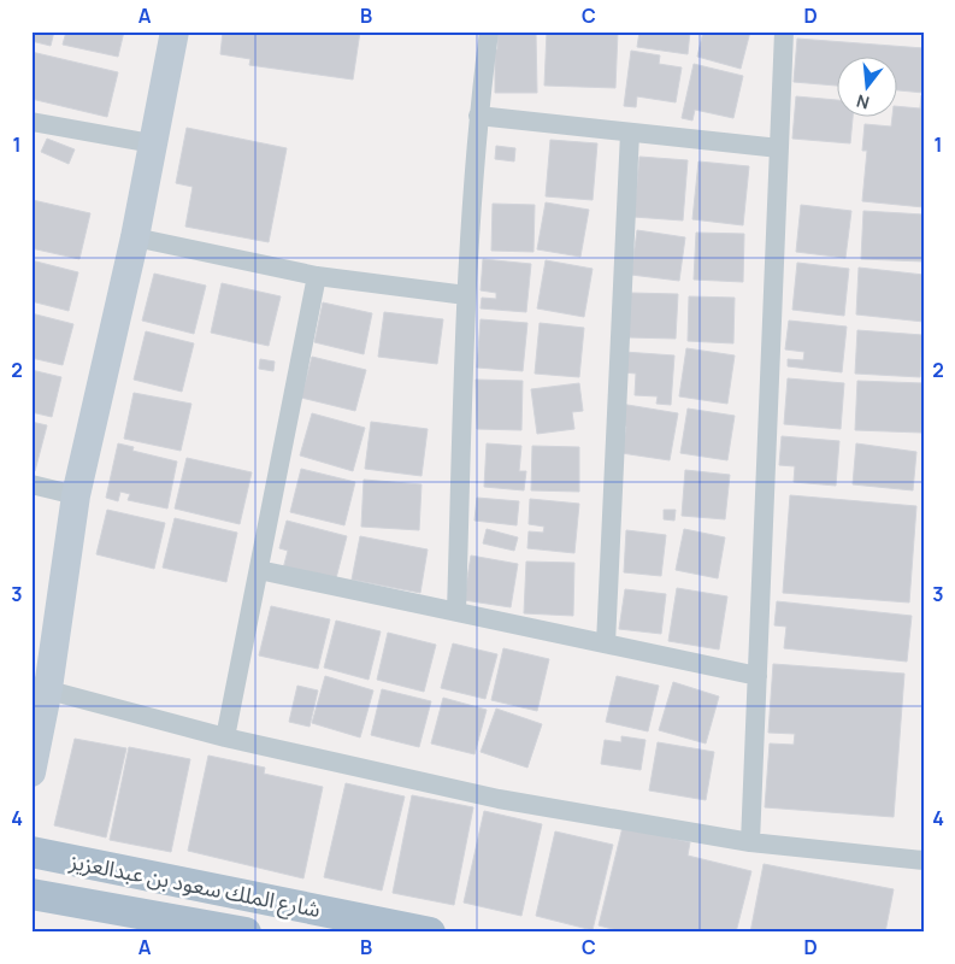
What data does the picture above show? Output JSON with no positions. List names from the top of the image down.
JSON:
{
  "streets": {
    "main road": ["شارع الملك سعود بن عبدالعزيز"]
  },
  "north": "bottom",
  "grid": {
    "columns": [
      "A",
      "B",
      "C",
      "D"
    ],
    "rows": [
      "1",
      "2",
      "3",
      "4"
    ]
  }
}
